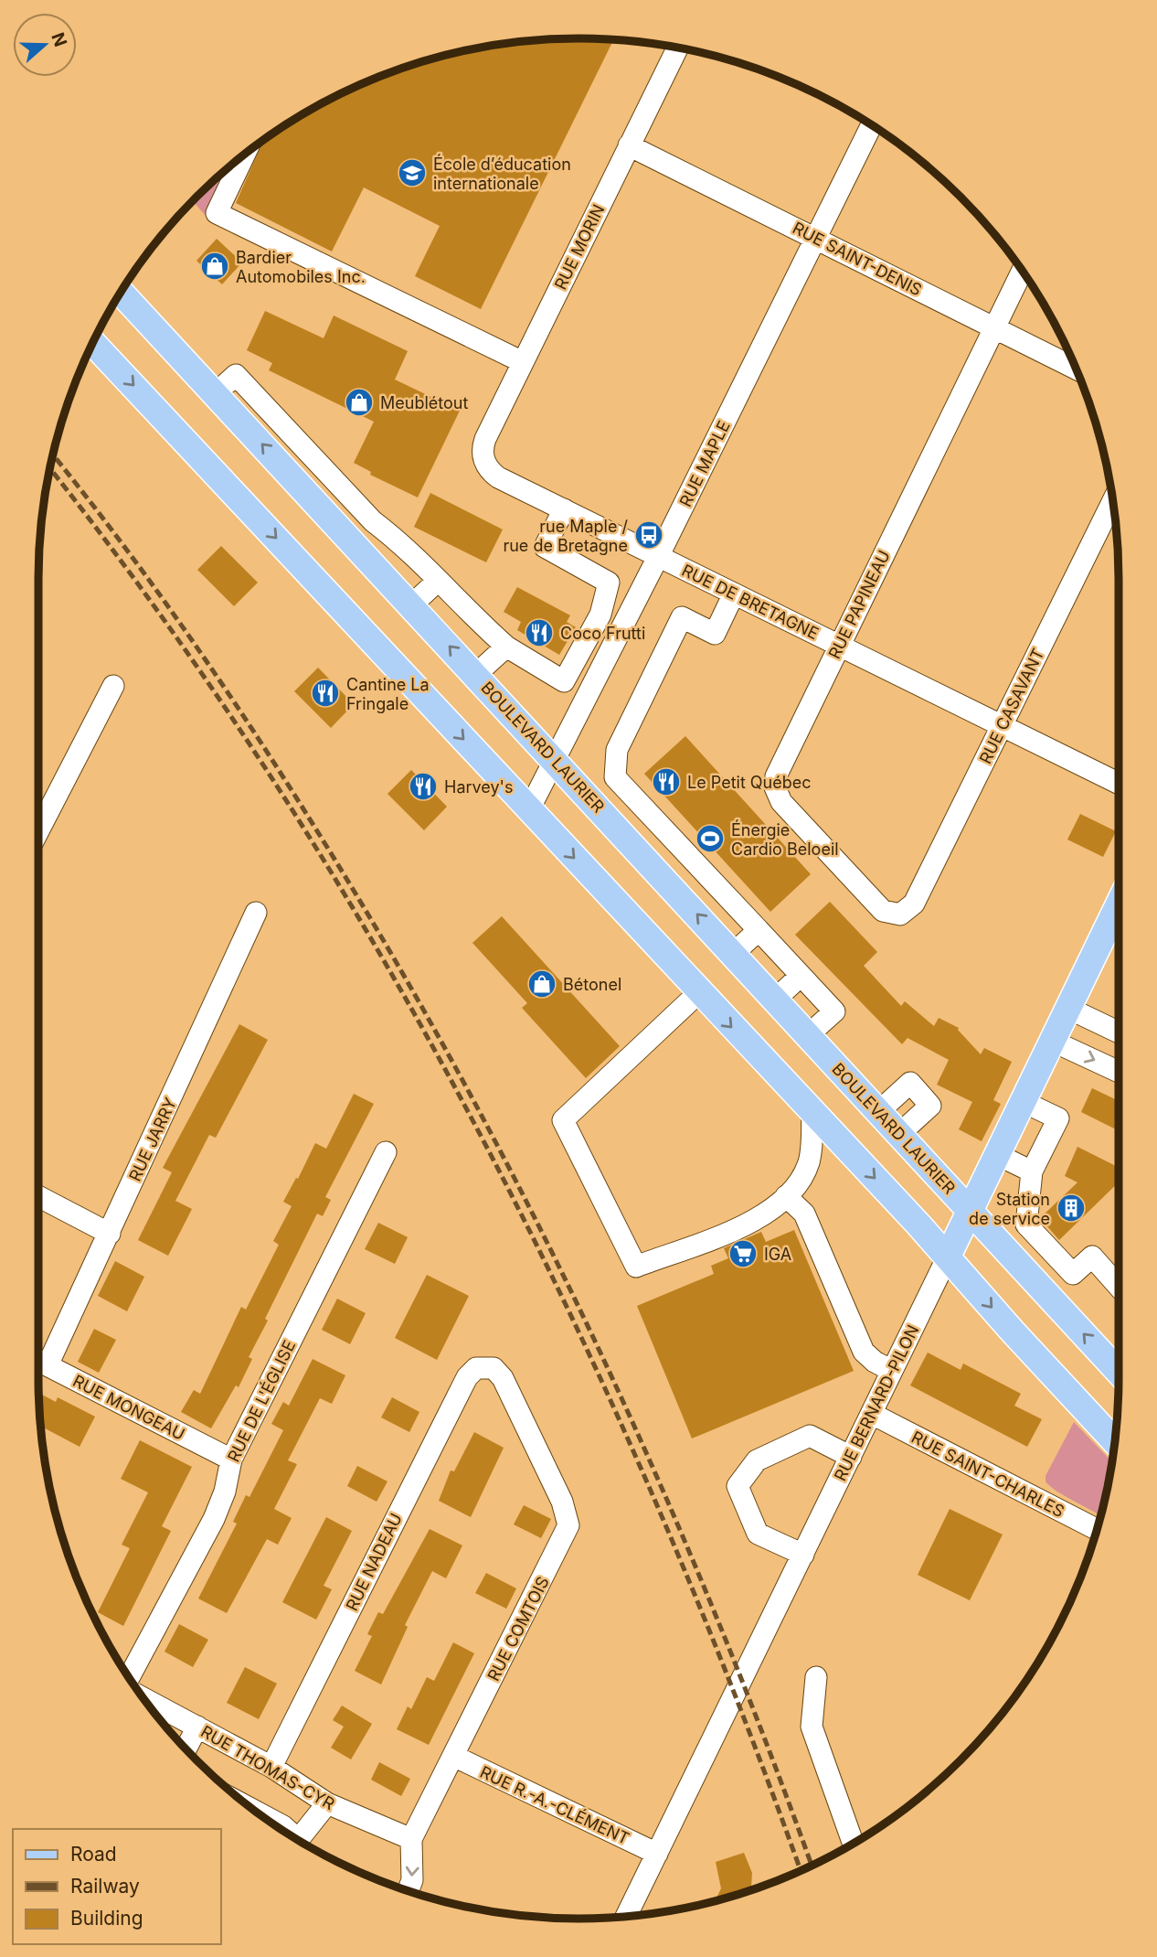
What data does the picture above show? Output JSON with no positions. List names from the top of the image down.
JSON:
{
  "streets": {
    "main road": ["BOULEVARD LAURIER", "RUE BERNARD-PILON"],
    "street": [
      "RUE MORIN",
      "RUE SAINT-DENIS",
      "RUE MAPLE",
      "RUE DE BRETAGNE",
      "RUE PAPINEAU",
      "RUE CASAVANT",
      "RUE JARRY",
      "RUE DE L'ÉGLISE",
      "RUE MONGEAU",
      "RUE SAINT-CHARLES",
      "RUE NADEAU",
      "RUE COMTOIS",
      "RUE THOMAS-CYR",
      "RUE R.-A.-CLÉMENT"
    ]
  },
  "crossings": [
    ["RUE MORIN", "RUE SAINT-DENIS"],
    ["RUE MORIN", "RUE DE BRETAGNE"],
    ["RUE SAINT-DENIS", "RUE MAPLE"],
    ["RUE SAINT-DENIS", "RUE PAPINEAU"],
    ["RUE MAPLE", "RUE DE BRETAGNE"],
    ["RUE MAPLE", "BOULEVARD LAURIER"],
    ["RUE DE BRETAGNE", "RUE PAPINEAU"],
    ["RUE DE BRETAGNE", "RUE CASAVANT"],
    ["RUE PAPINEAU", "RUE CASAVANT"],
    ["BOULEVARD LAURIER", "RUE BERNARD-PILON"],
    ["RUE JARRY", "RUE MONGEAU"],
    ["RUE DE L'ÉGLISE", "RUE MONGEAU"],
    ["RUE BERNARD-PILON", "RUE SAINT-CHARLES"],
    ["RUE BERNARD-PILON", "RUE R.-A.-CLÉMENT"],
    ["RUE NADEAU", "RUE COMTOIS"],
    ["RUE NADEAU", "RUE THOMAS-CYR"],
    ["RUE COMTOIS", "RUE THOMAS-CYR"],
    ["RUE COMTOIS", "RUE R.-A.-CLÉMENT"]
  ],
  "places": {
    "school or university": ["École d’éducation internationale"],
    "shop": ["Bardier Automobiles Inc.", "Meublétout", "Bétonel"],
    "bus stop": ["rue Maple / rue de Bretagne"],
    "restaurant": [
      "Coco Frutti",
      "Cantine La Fringale",
      "Le Petit Québec",
      "Harvey's"
    ],
    "sports": ["Énergie Cardio Beloeil"],
    "building": ["Station de service"],
    "supermarket": ["IGA"]
  },
  "legend": ["Road", "Railway", "Building"],
  "north": "right"
}
